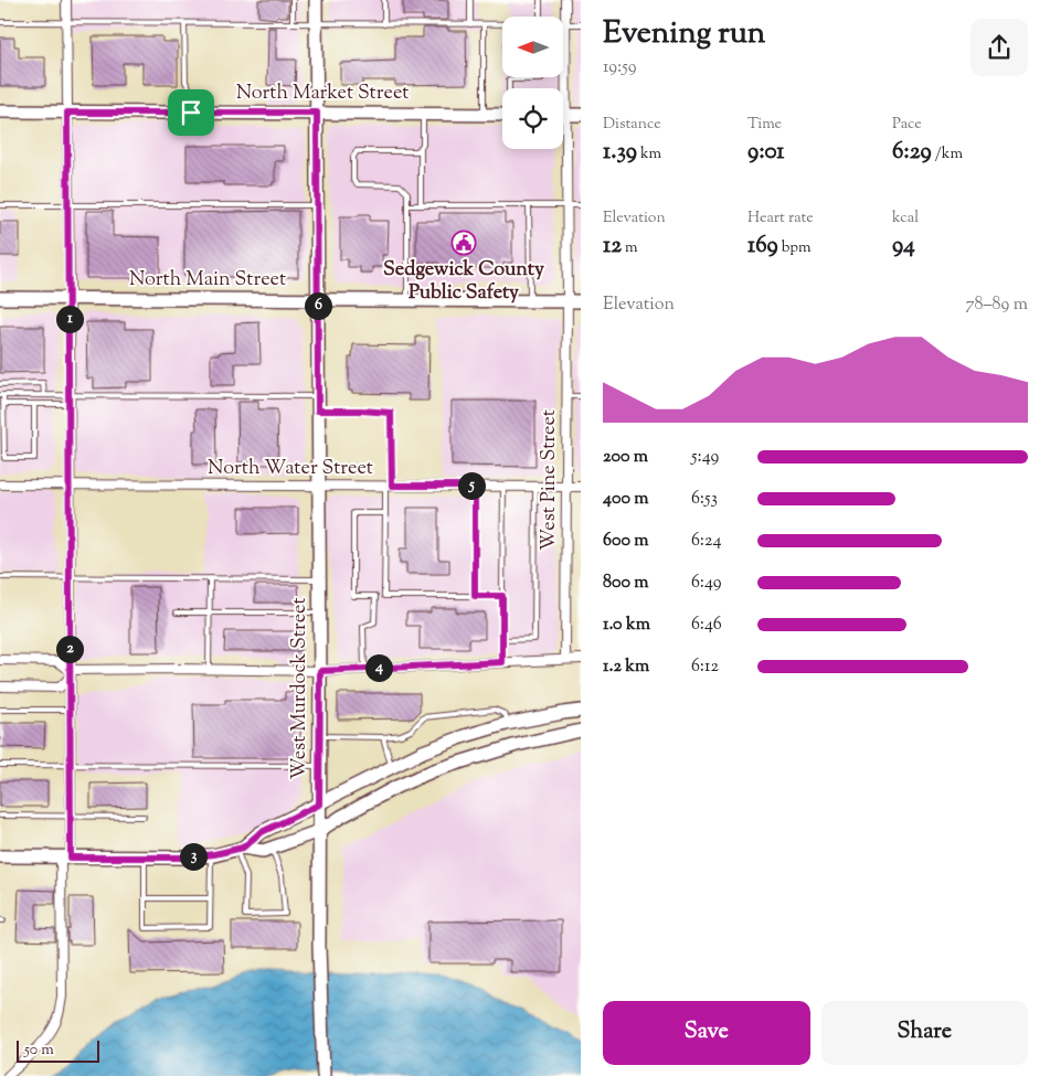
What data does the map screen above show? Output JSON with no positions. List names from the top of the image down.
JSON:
{
  "streets": {
    "street": [
      "North Market Street",
      "North Main Street",
      "North Water Street",
      "West Pine Street",
      "West Murdock Street"
    ]
  },
  "crossings": [
    ["North Market Street", "West Murdock Street"],
    ["North Main Street", "West Pine Street"],
    ["North Main Street", "West Murdock Street"],
    ["North Water Street", "West Pine Street"],
    ["North Water Street", "West Murdock Street"]
  ],
  "places": {
    "public building": ["Sedgewick County Public Safety"]
  },
  "scale_bar": "50 m",
  "north": "left",
  "page": {
    "heading": ["Evening run", "19:59"],
    "stats": [
      ["Distance", "1.39 km"],
      ["Time", "9:01"],
      ["Pace", "6:29 /km"],
      ["Elevation", "12 m"],
      ["Heart rate", "169 bpm"],
      ["kcal", "94"]
    ],
    "chart": ["Elevation", "78–89 m"],
    "pins": [
      "6",
      "1",
      "5",
      "2",
      "4",
      "3"
    ],
    "list": [
      {
        "name": "200 m",
        "note": "5:49"
      },
      {
        "name": "400 m",
        "note": "6:53"
      },
      {
        "name": "600 m",
        "note": "6:24"
      },
      {
        "name": "800 m",
        "note": "6:49"
      },
      {
        "name": "1.0 km",
        "note": "6:46"
      },
      {
        "name": "1.2 km",
        "note": "6:12"
      }
    ],
    "buttons": ["Save", "Share"],
    "scale": "50 m"
  }
}
